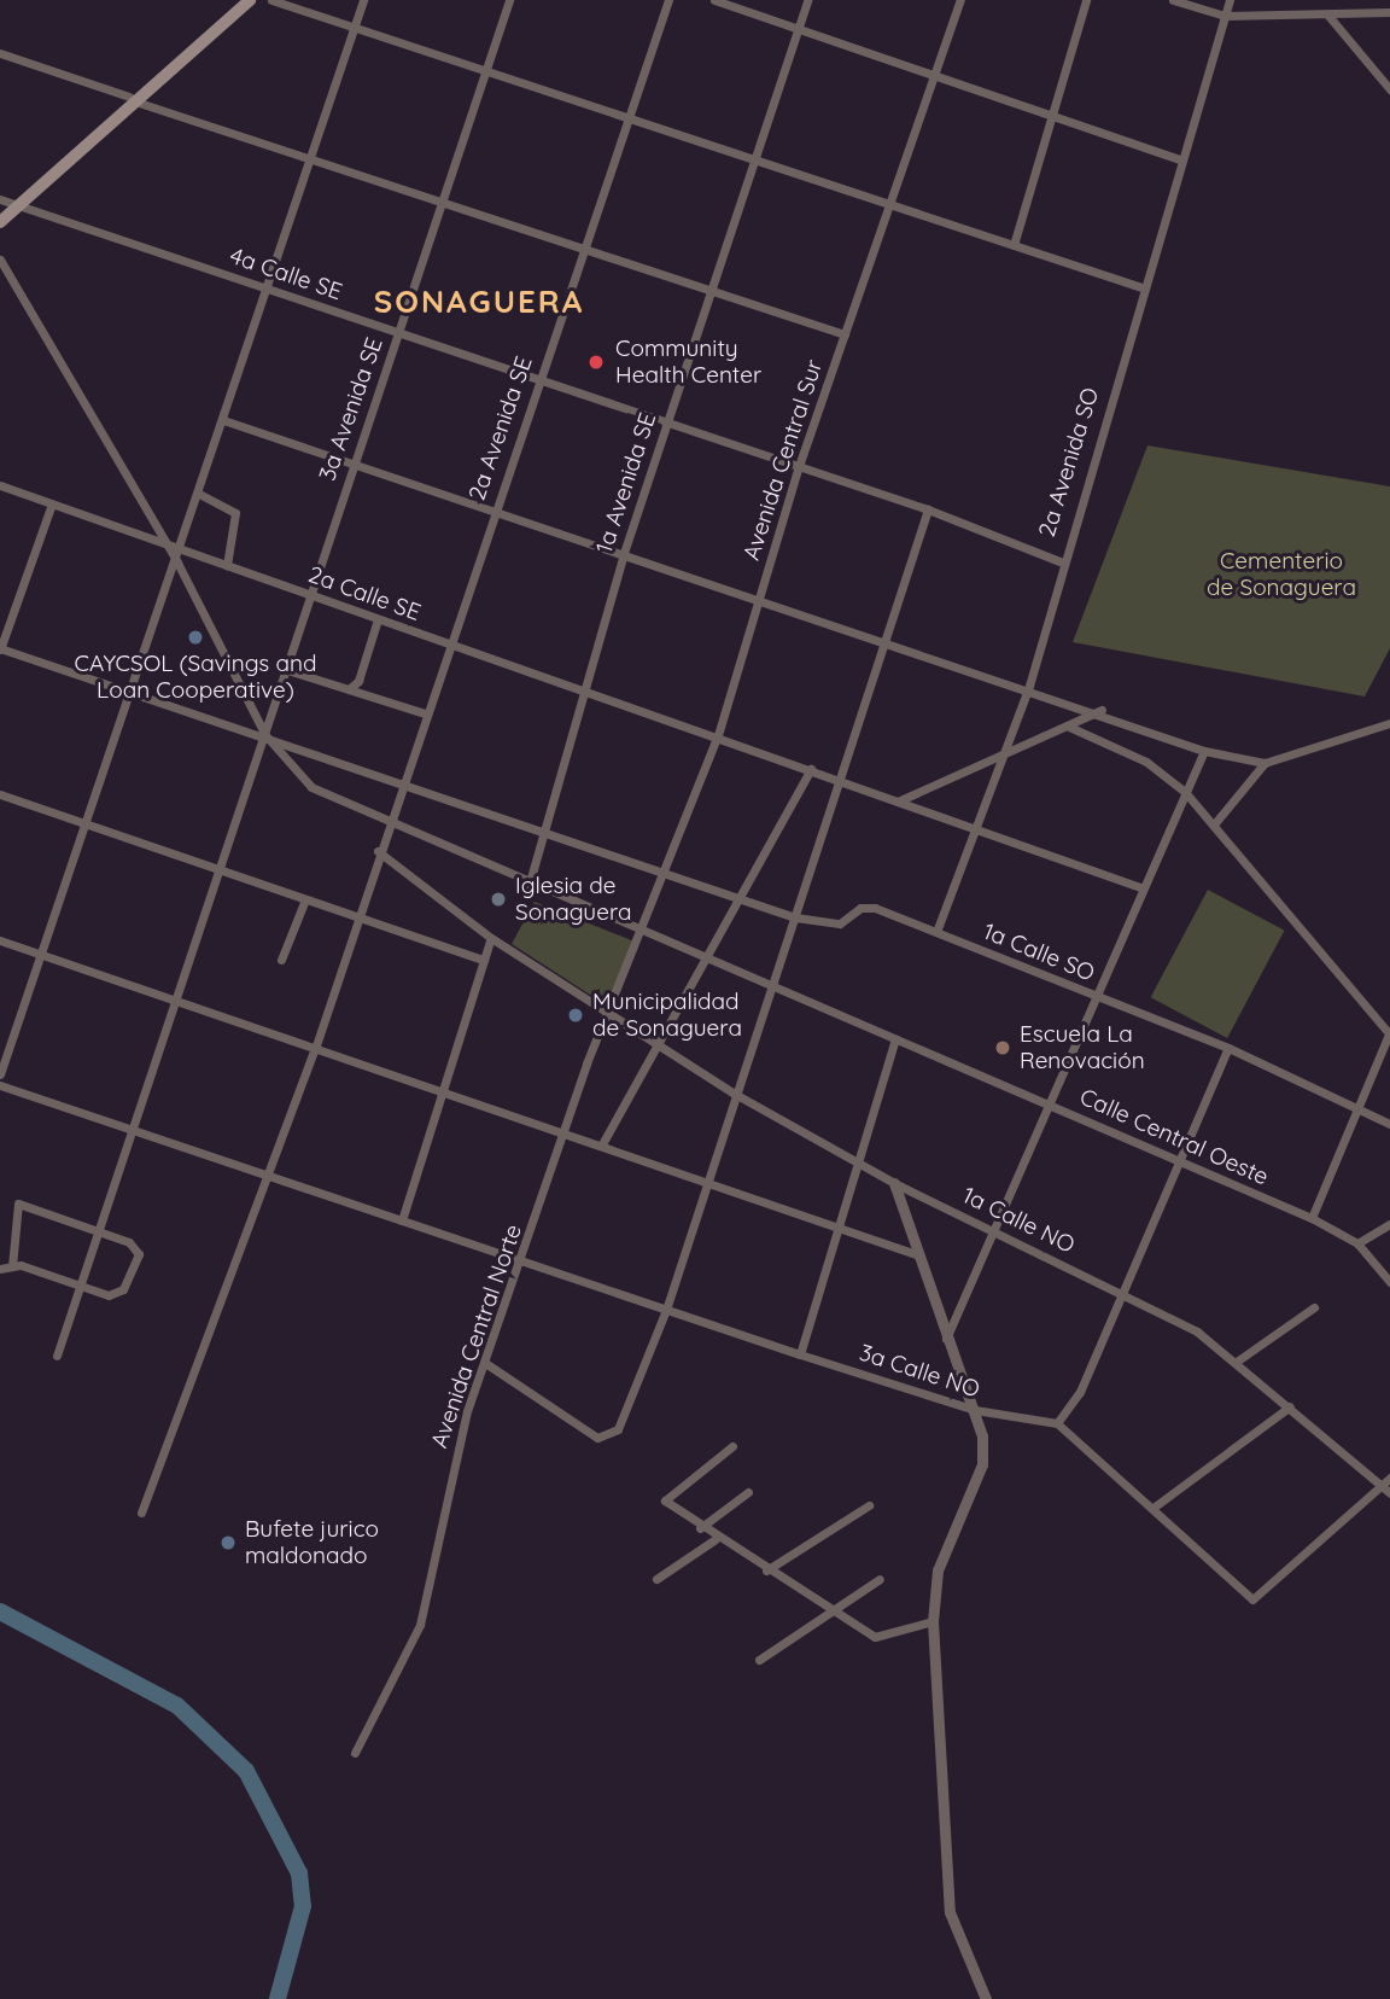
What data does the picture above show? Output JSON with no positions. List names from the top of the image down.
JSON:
{
  "streets": {
    "street": [
      "4a Calle SE",
      "3a Avenida SE",
      "2a Avenida SE",
      "Avenida Central Sur",
      "2a Avenida SO",
      "1a Avenida SE",
      "2a Calle SE",
      "1a Calle SO",
      "Calle Central Oeste",
      "1a Calle NO",
      "Avenida Central Norte",
      "3a Calle NO"
    ]
  },
  "crossings": [
    ["4a Calle SE", "3a Avenida SE"],
    ["4a Calle SE", "2a Avenida SE"],
    ["4a Calle SE", "Avenida Central Sur"],
    ["4a Calle SE", "2a Avenida SO"],
    ["4a Calle SE", "1a Avenida SE"],
    ["3a Avenida SE", "2a Calle SE"],
    ["3a Avenida SE", "1a Calle SO"],
    ["3a Avenida SE", "Calle Central Oeste"],
    ["3a Avenida SE", "3a Calle NO"],
    ["2a Avenida SE", "2a Calle SE"],
    ["2a Avenida SE", "1a Calle SO"],
    ["2a Avenida SE", "Calle Central Oeste"],
    ["2a Avenida SE", "1a Calle NO"],
    ["2a Avenida SE", "3a Calle NO"],
    ["Avenida Central Sur", "2a Calle SE"],
    ["Avenida Central Sur", "1a Calle SO"],
    ["Avenida Central Sur", "Calle Central Oeste"],
    ["Avenida Central Sur", "Avenida Central Norte"],
    ["2a Avenida SO", "2a Calle SE"],
    ["2a Avenida SO", "1a Calle SO"],
    ["1a Avenida SE", "2a Calle SE"],
    ["1a Avenida SE", "1a Calle SO"],
    ["1a Avenida SE", "Calle Central Oeste"],
    ["2a Calle SE", "Calle Central Oeste"],
    ["1a Calle SO", "Calle Central Oeste"],
    ["Calle Central Oeste", "Avenida Central Norte"],
    ["1a Calle NO", "Avenida Central Norte"],
    ["Avenida Central Norte", "3a Calle NO"]
  ],
  "districts": ["SONAGUERA"],
  "parks": ["Cementerio de Sonaguera"],
  "places": [
    "Community Health Center",
    "CAYCSOL (Savings and Loan Cooperative)",
    "Iglesia de Sonaguera",
    "Municipalidad de Sonaguera",
    "Escuela La Renovación",
    "Bufete jurico maldonado"
  ]
}
